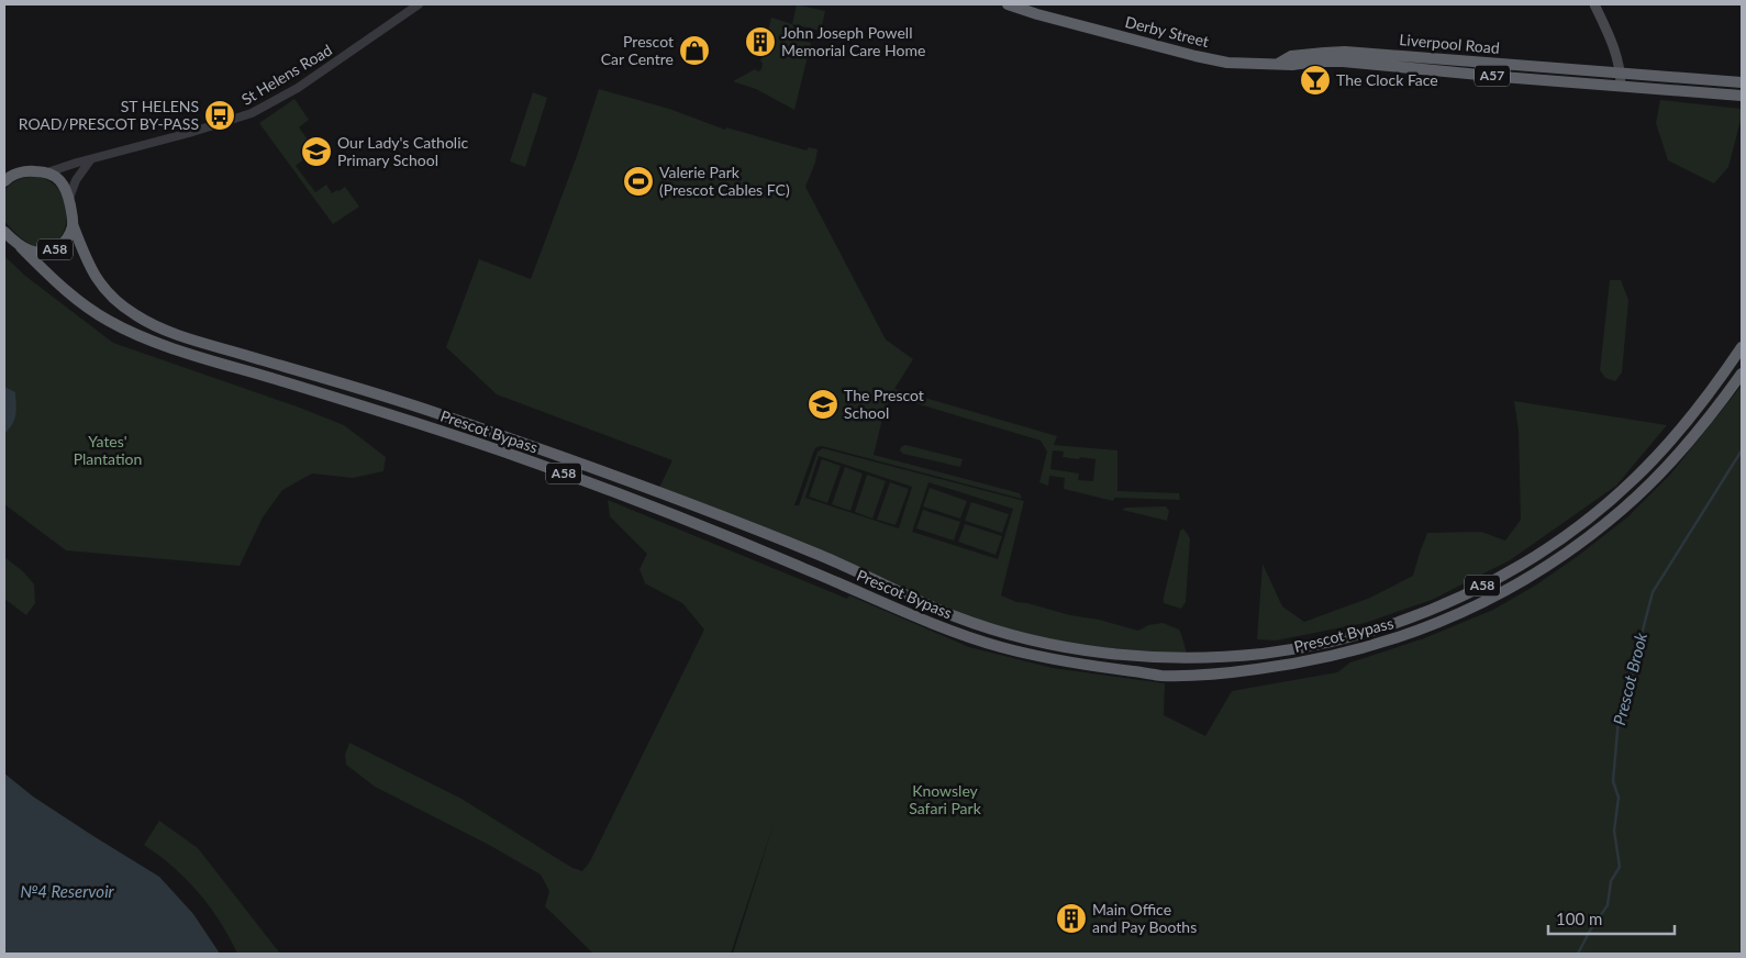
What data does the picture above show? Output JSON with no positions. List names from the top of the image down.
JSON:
{
  "streets": {
    "highway": [
      "Derby Street",
      "Liverpool Road",
      "A57",
      "A58",
      "Prescot Bypass"
    ],
    "street": ["St Helens Road"]
  },
  "crossings": [
    ["Derby Street", "Liverpool Road"],
    ["A58", "Prescot Bypass"]
  ],
  "water": ["Prescot Brook", "№4 Reservoir"],
  "parks": ["Yates' Plantation", "Knowsley Safari Park"],
  "places": {
    "building": ["John Joseph Powell Memorial Care Home", "Main Office and Pay Booths"],
    "shop": ["Prescot Car Centre"],
    "bar": ["The Clock Face"],
    "bus stop": ["ST HELENS ROAD/PRESCOT BY-PASS"],
    "school or university": ["Our Lady's Catholic Primary School", "The Prescot School"],
    "sports": ["Valerie Park (Prescot Cables FC)"]
  },
  "scale_bar": "100 m"
}
